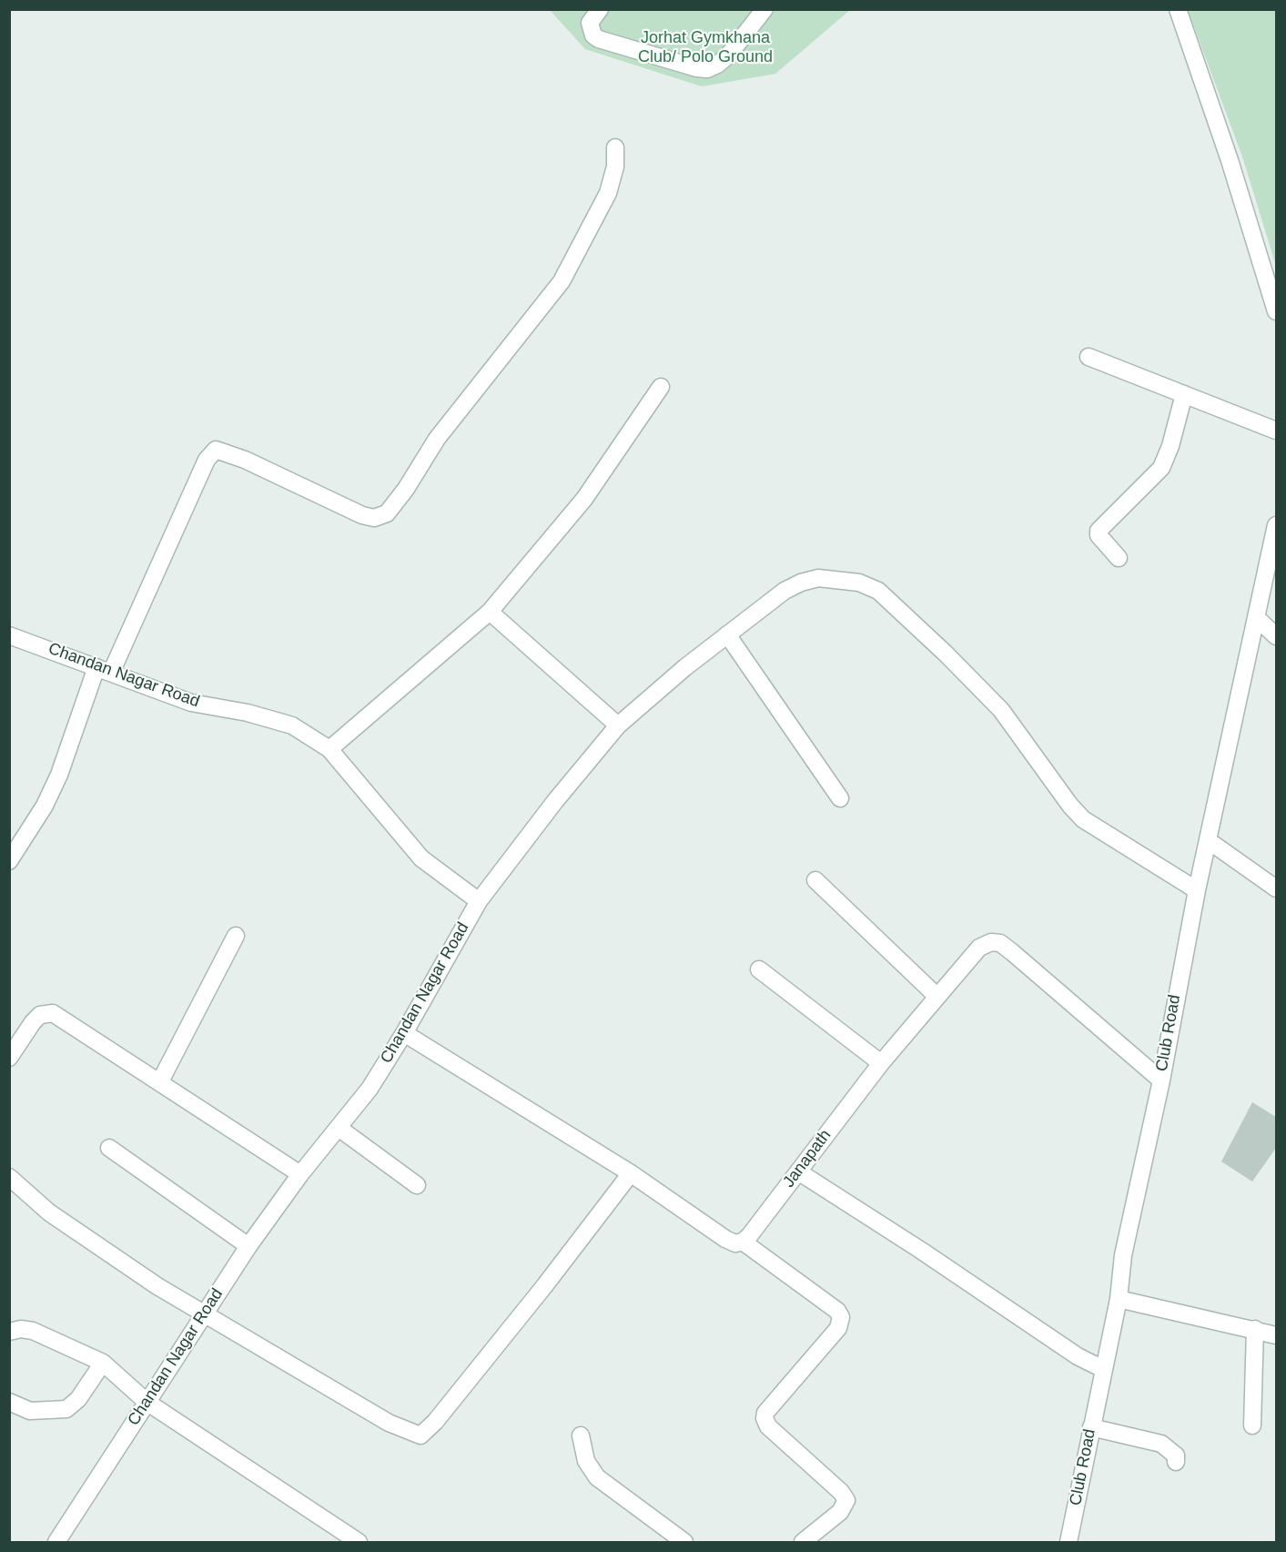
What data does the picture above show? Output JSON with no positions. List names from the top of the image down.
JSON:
{
  "streets": {
    "street": ["Chandan Nagar Road", "Club Road", "Janapath"]
  },
  "crossings": [
    ["Club Road", "Janapath"]
  ],
  "parks": ["Jorhat Gymkhana Club/ Polo Ground"]
}
